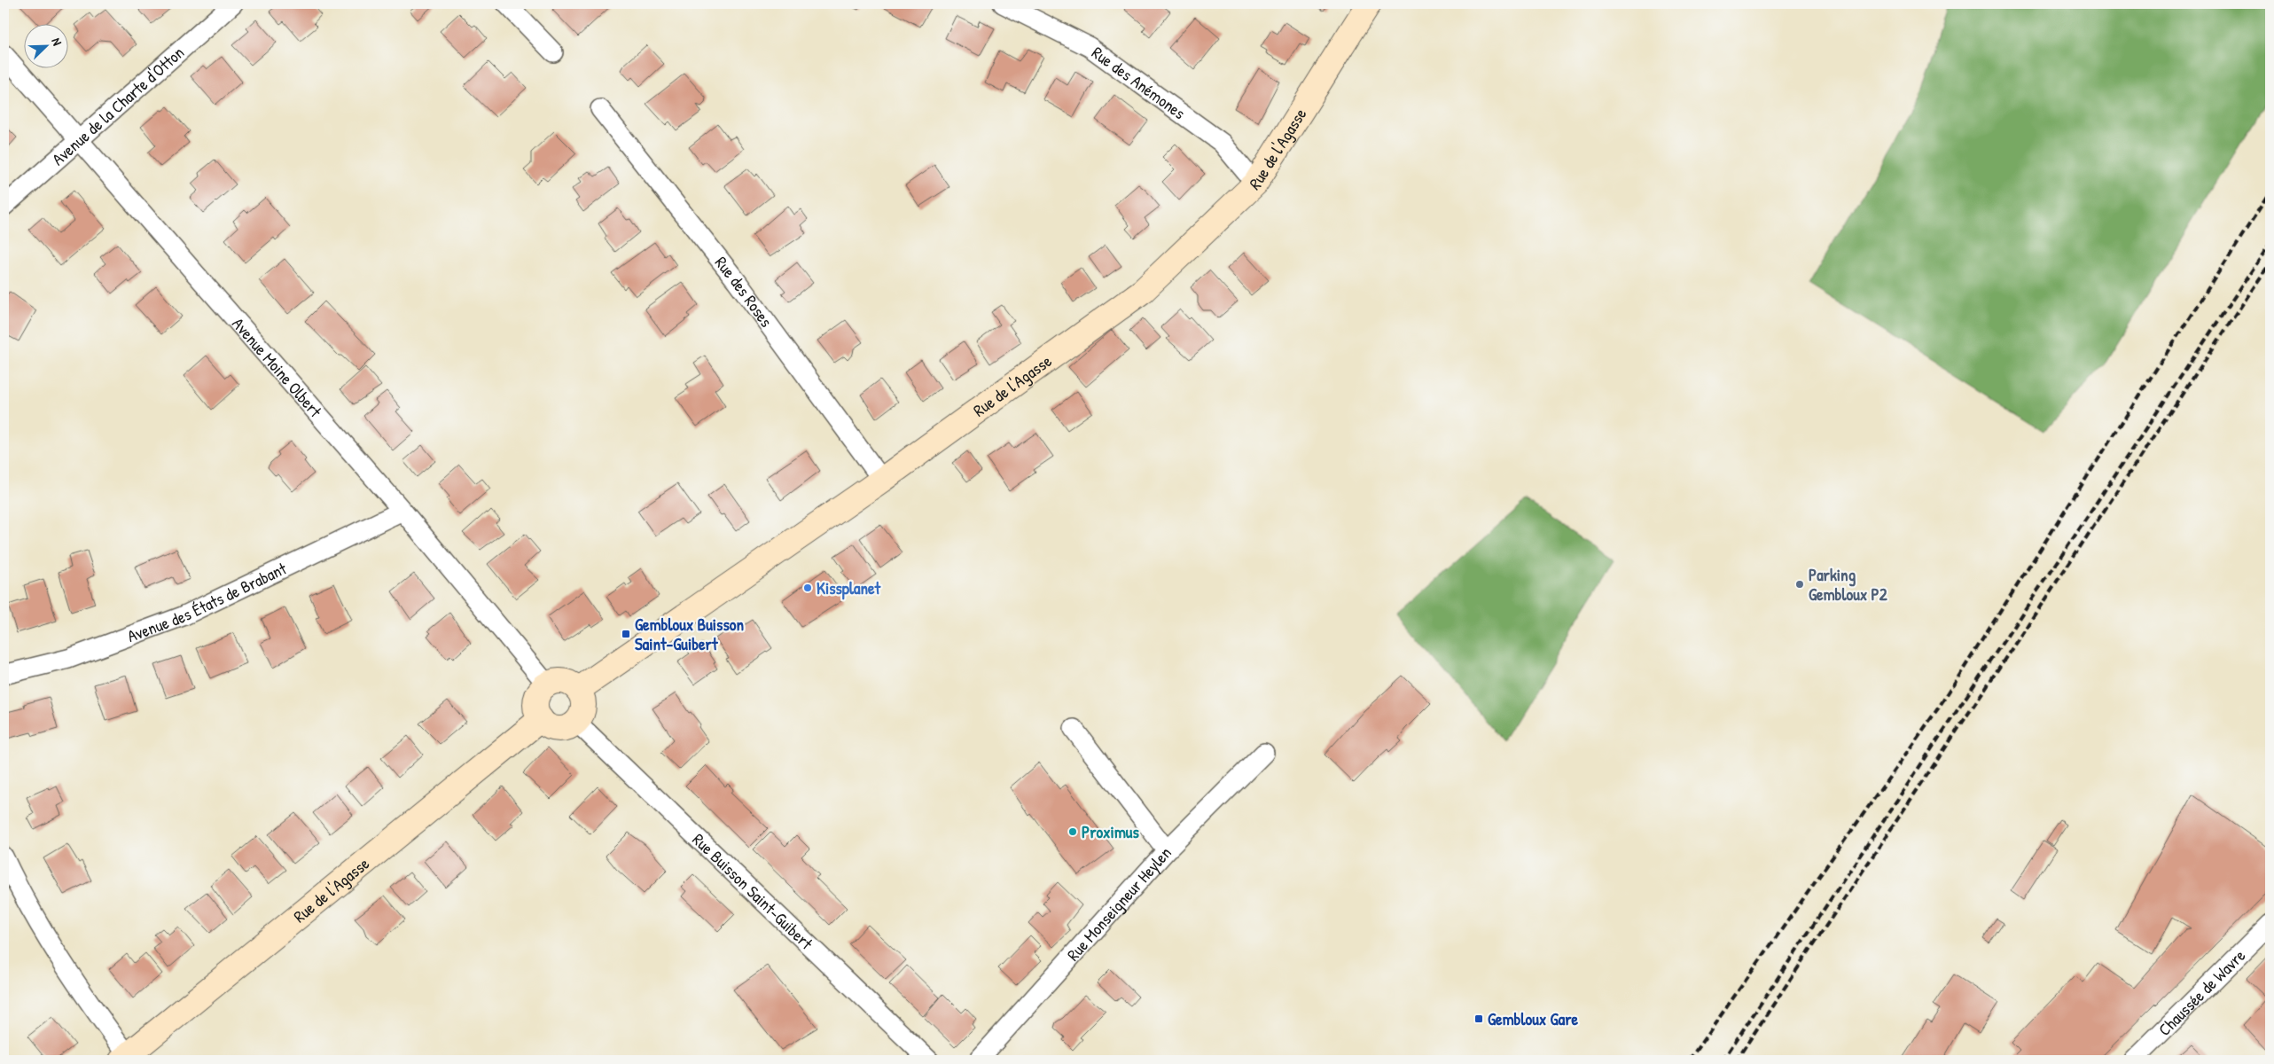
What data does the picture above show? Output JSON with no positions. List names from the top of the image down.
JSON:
{
  "streets": {
    "street": [
      "Rue des Anémones",
      "Avenue de la Charte d'Otton",
      "Rue de l'Agasse",
      "Rue des Roses",
      "Avenue Moine Olbert",
      "Avenue des États de Brabant",
      "Rue Buisson Saint-Guibert",
      "Rue Monseigneur Heylen",
      "Chaussée de Wavre"
    ]
  },
  "crossings": [
    ["Rue des Anémones", "Rue de l'Agasse"],
    ["Avenue de la Charte d'Otton", "Avenue Moine Olbert"],
    ["Rue de l'Agasse", "Rue des Roses"],
    ["Rue de l'Agasse", "Avenue Moine Olbert"],
    ["Rue de l'Agasse", "Rue Buisson Saint-Guibert"],
    ["Avenue Moine Olbert", "Avenue des États de Brabant"],
    ["Avenue Moine Olbert", "Rue Buisson Saint-Guibert"]
  ],
  "places": {
    "other": ["Parking Gembloux P2", "Kissplanet", "Proximus"],
    "transit": ["Gembloux Buisson Saint-Guibert", "Gembloux Gare"]
  },
  "north": "top right"
}
